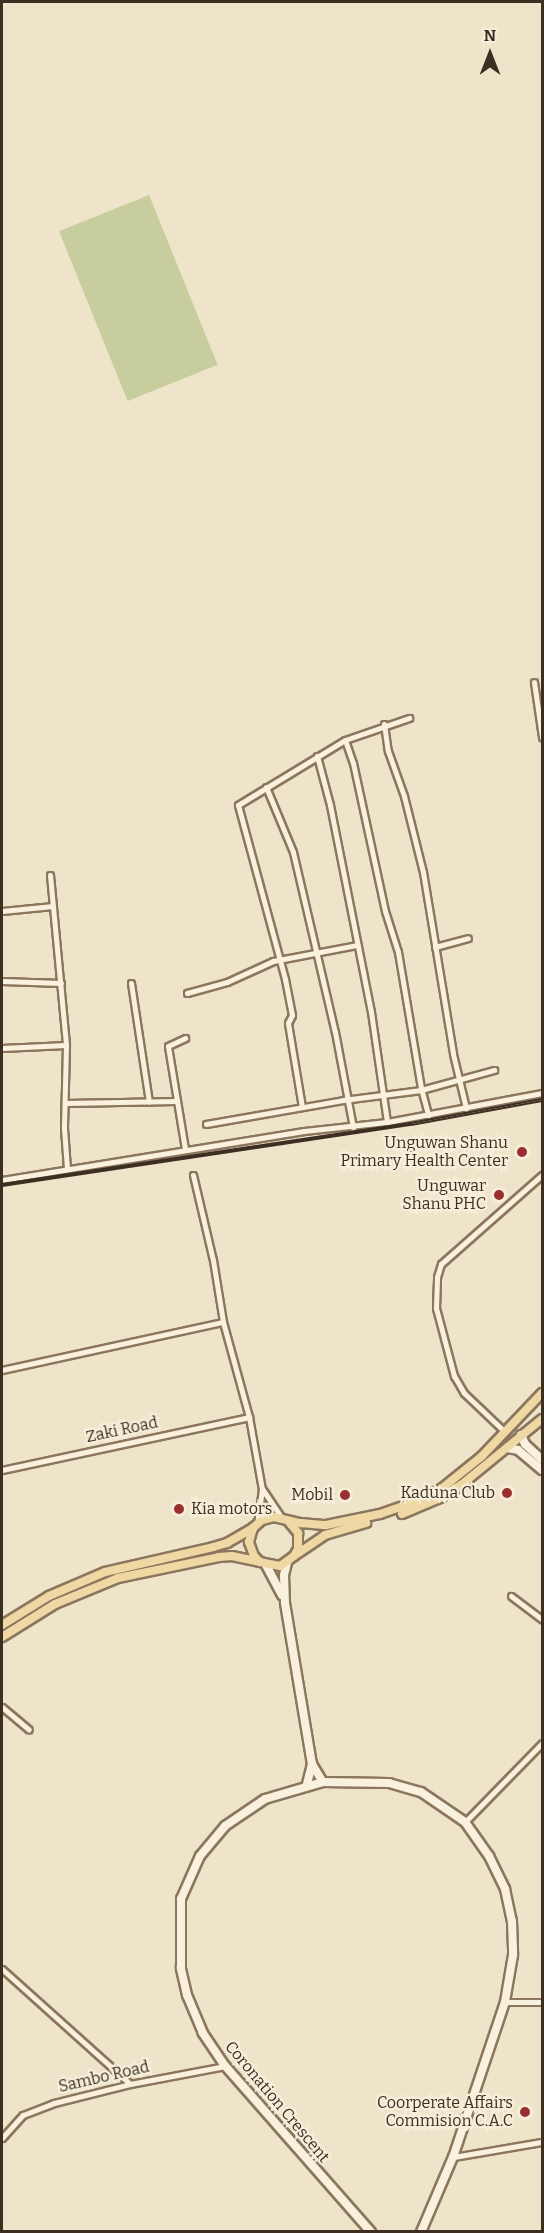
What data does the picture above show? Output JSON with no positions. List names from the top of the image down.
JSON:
{
  "streets": {
    "main road": ["Coronation Crescent"],
    "street": ["Zaki Road", "Sambo Road"]
  },
  "crossings": [
    ["Sambo Road", "Coronation Crescent"]
  ],
  "places": [
    "Unguwan Shanu Primary Health Center",
    "Unguwar Shanu PHC",
    "Kaduna Club",
    "Mobil",
    "Kia motors",
    "Coorperate Affairs Commision C.A.C"
  ],
  "north": "top"
}
